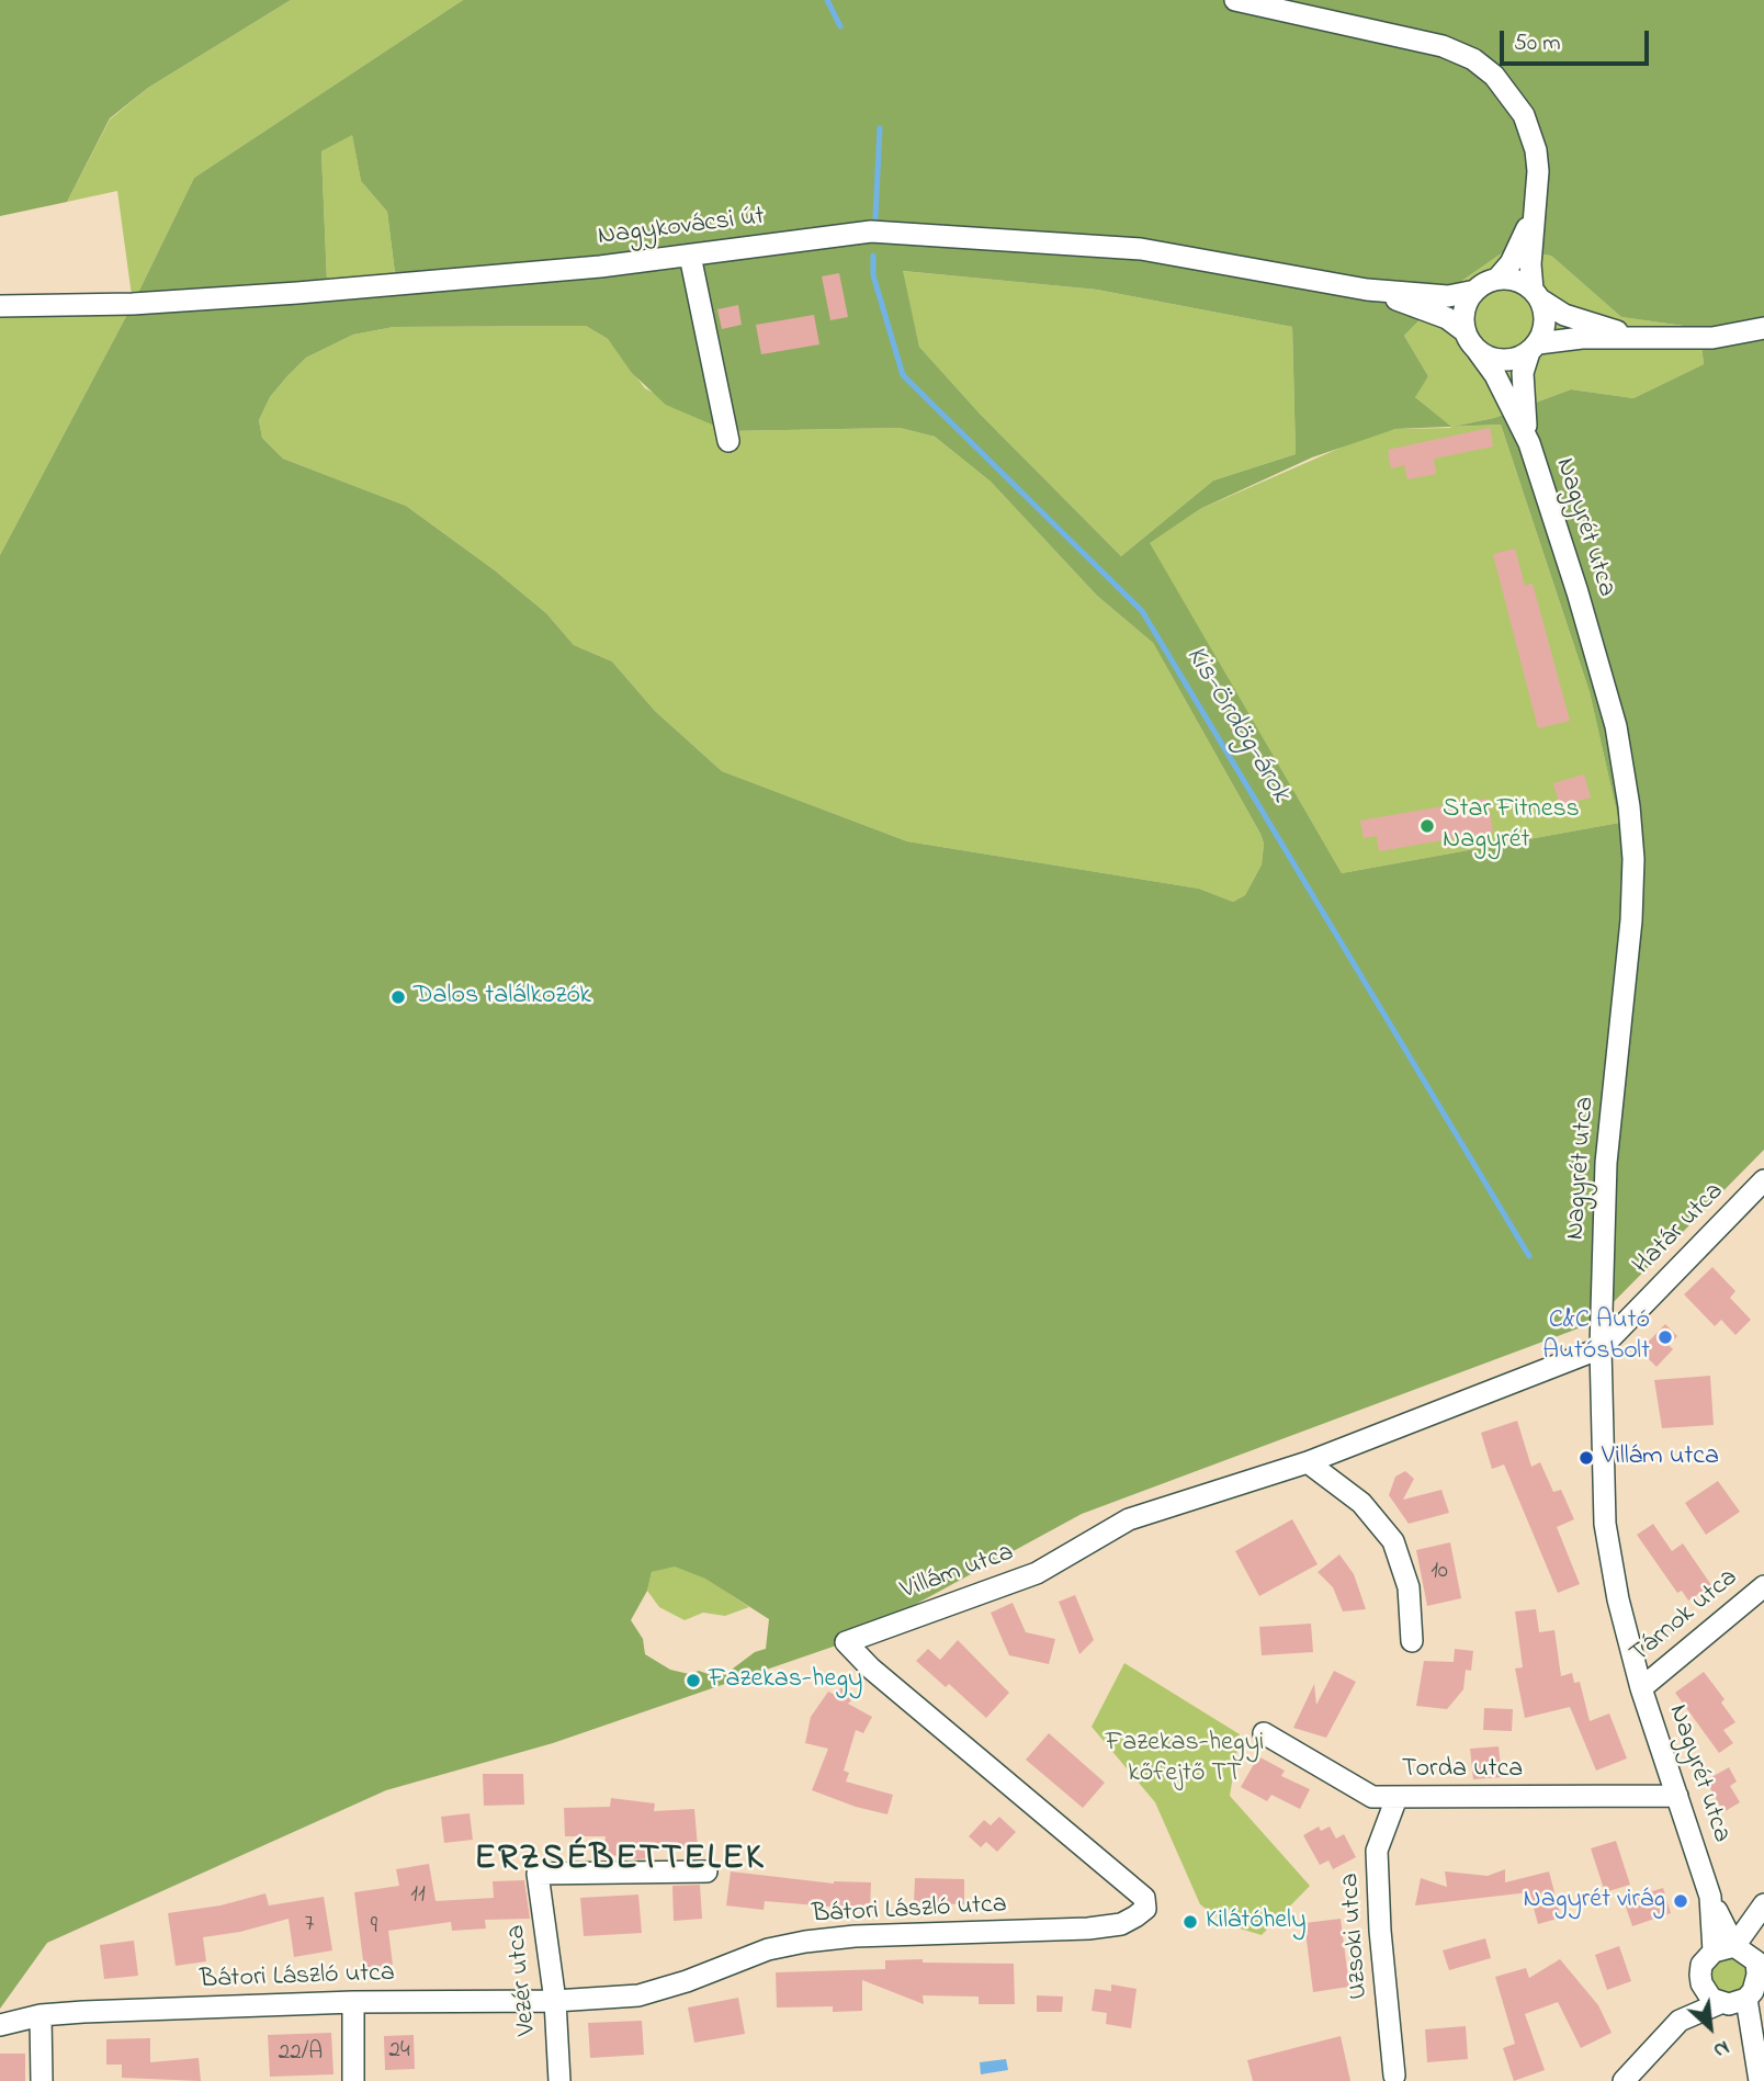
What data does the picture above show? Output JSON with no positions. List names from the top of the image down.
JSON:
{
  "streets": {
    "street": [
      "Nagykovácsi út",
      "Nagyrét utca",
      "Határ utca",
      "Villám utca",
      "Tárnok utca",
      "Torda utca",
      "Bátori László utca",
      "Uzsoki utca",
      "Vezér utca"
    ]
  },
  "crossings": [
    ["Nagykovácsi út", "Nagyrét utca"],
    ["Nagyrét utca", "Határ utca"],
    ["Nagyrét utca", "Villám utca"],
    ["Nagyrét utca", "Tárnok utca"],
    ["Nagyrét utca", "Torda utca"],
    ["Határ utca", "Villám utca"],
    ["Villám utca", "Bátori László utca"],
    ["Torda utca", "Uzsoki utca"],
    ["Bátori László utca", "Vezér utca"]
  ],
  "districts": ["ERZSÉBETTELEK"],
  "water": ["Kis-Ördög-árok"],
  "parks": ["Fazekas-hegyi kőfejtő TT"],
  "places": [
    "Star Fitness Nagyrét",
    "Dalos találkozók",
    "C&C Autó Autósbolt",
    "Villám utca",
    "Fazekas-hegy",
    "Nagyrét virág",
    "Kilátóhely"
  ],
  "house_numbers": [
    "10",
    "11",
    "7",
    "9",
    "24",
    "22/A"
  ],
  "scale_bar": "50 m",
  "north": "bottom right"
}
